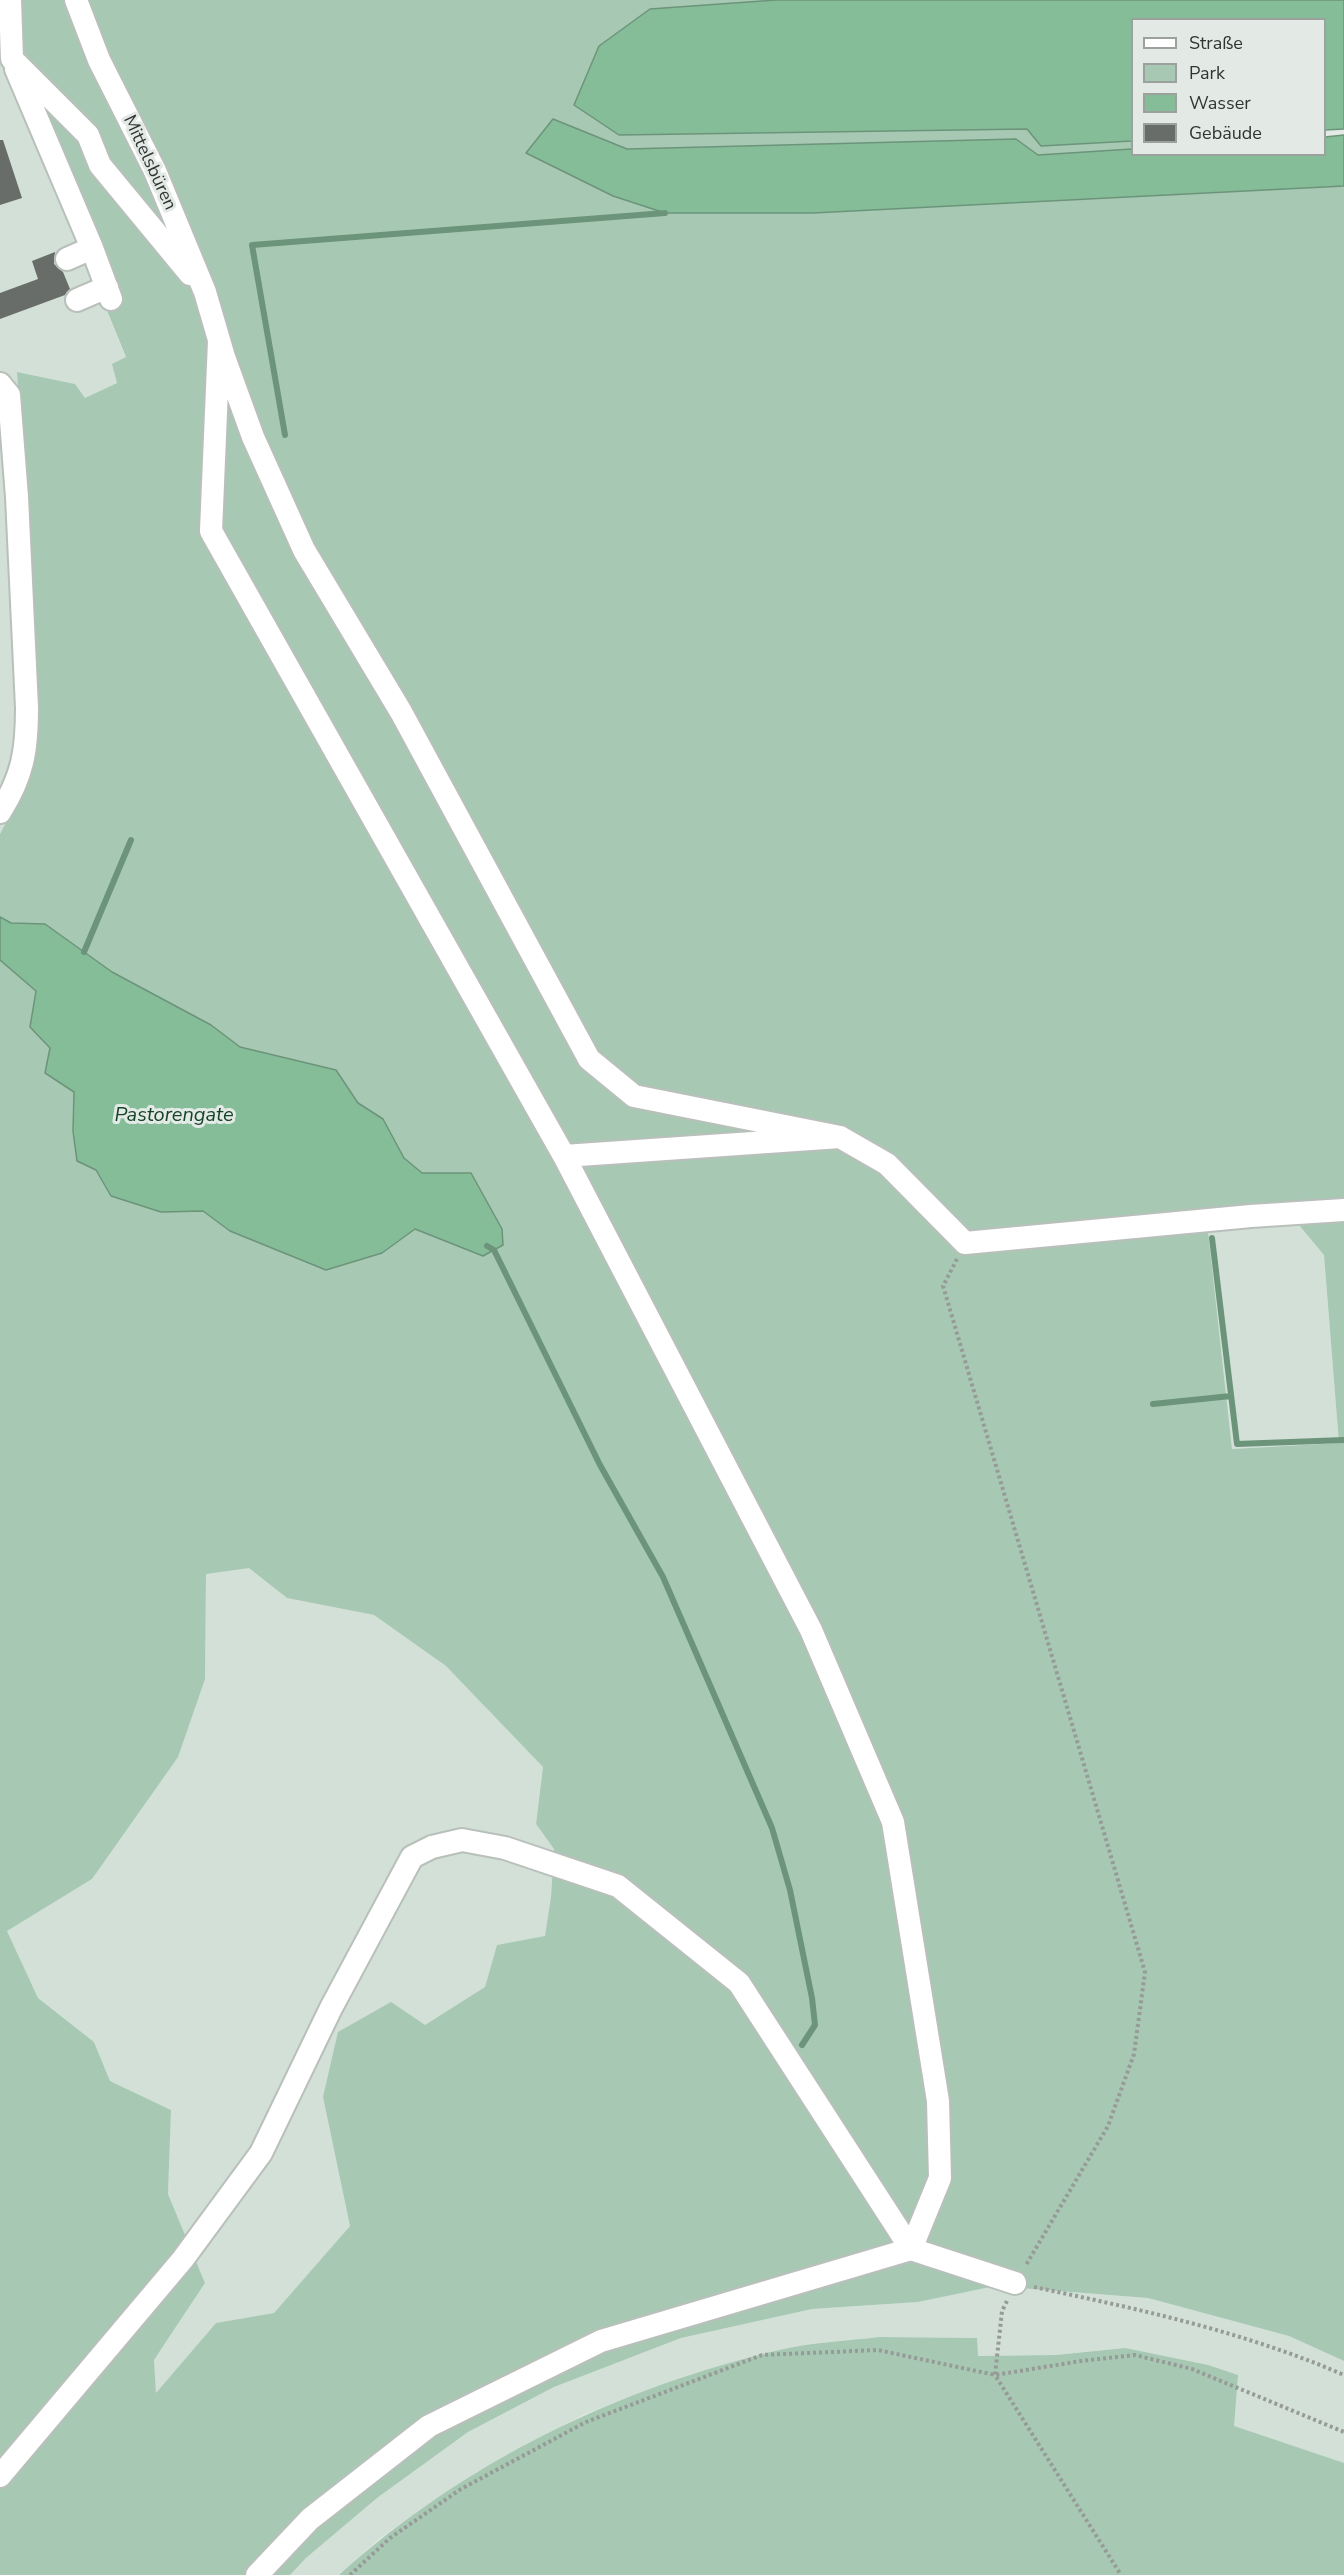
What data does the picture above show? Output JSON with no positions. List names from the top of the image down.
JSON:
{
  "streets": {
    "street": ["Mittelsbüren"]
  },
  "water": ["Pastorengate"],
  "legend": [
    "Straße",
    "Park",
    "Wasser",
    "Gebäude"
  ]
}
